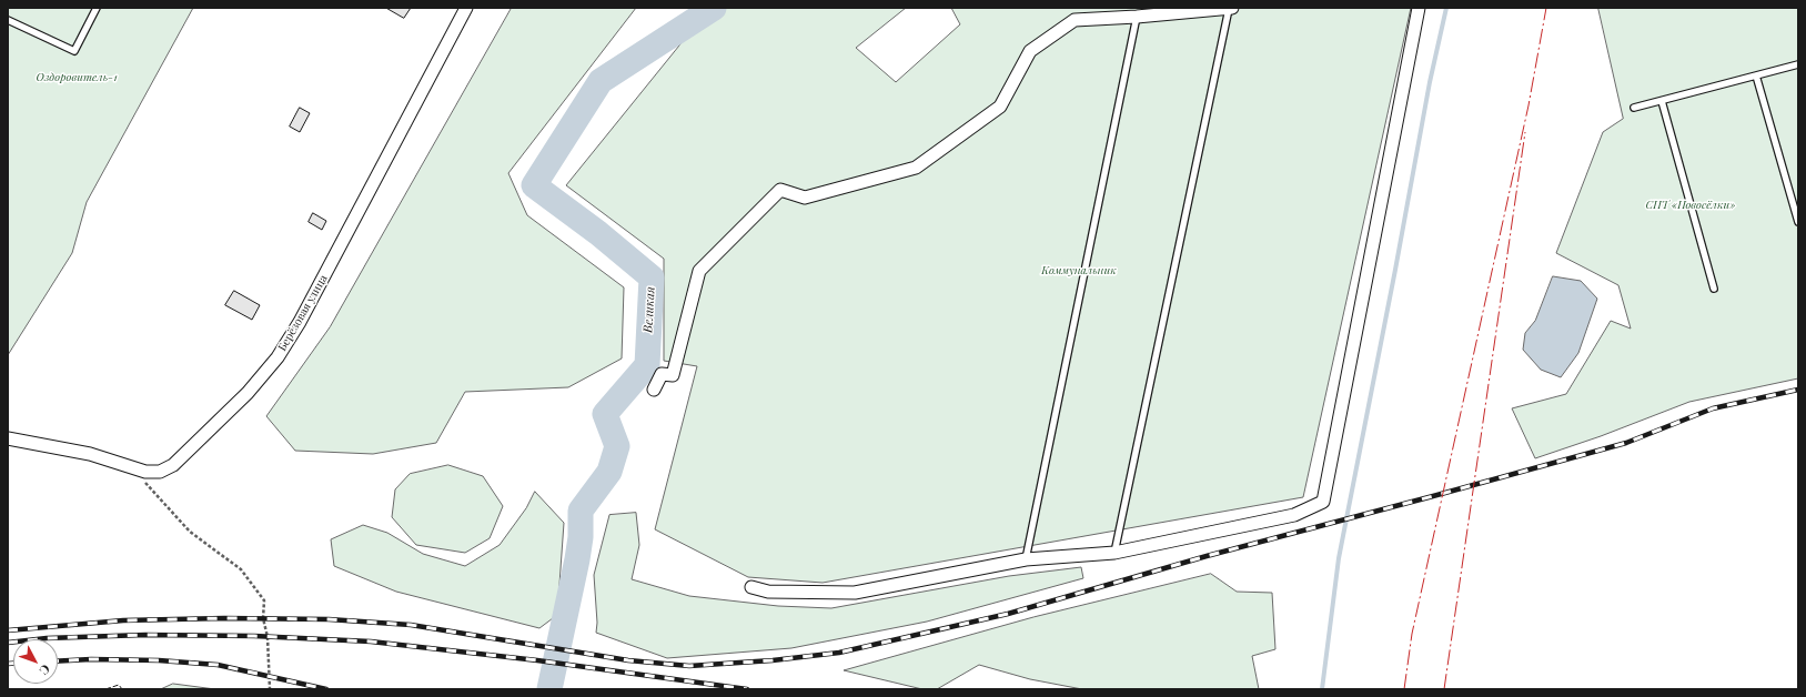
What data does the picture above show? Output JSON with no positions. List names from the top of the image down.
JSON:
{
  "streets": {
    "street": ["Берёзовая улица"]
  },
  "water": ["Великая"],
  "parks": ["Оздоровитель-1", "СНТ «Новосёлки»", "Коммунальник"],
  "north": "bottom right"
}
